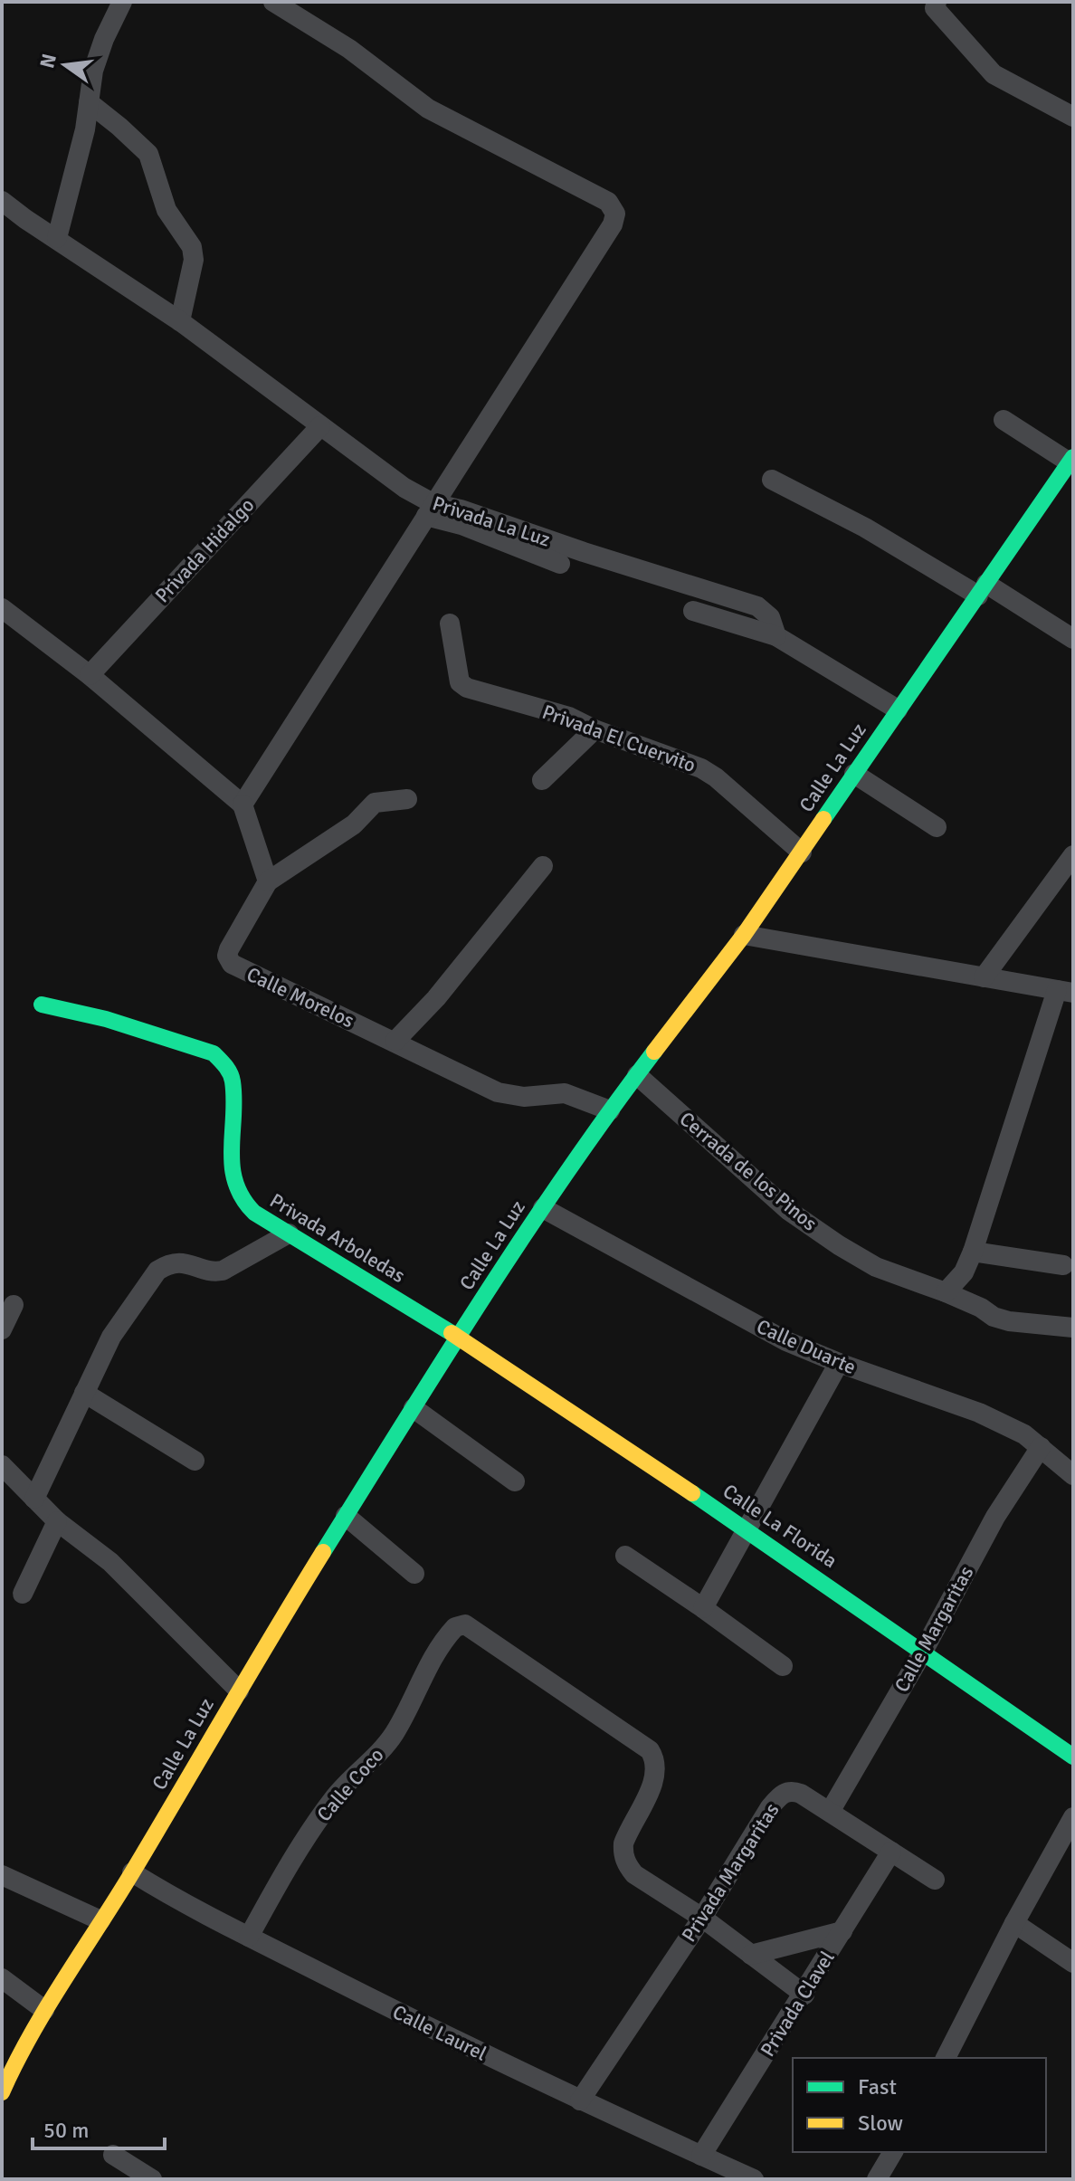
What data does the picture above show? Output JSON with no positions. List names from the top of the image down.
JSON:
{
  "streets": {
    "street": [
      "Privada La Luz",
      "Privada Hidalgo",
      "Privada El Cuervito",
      "Calle La Luz",
      "Calle Morelos",
      "Cerrada de los Pinos",
      "Privada Arboledas",
      "Calle Duarte",
      "Calle La Florida",
      "Calle Margaritas",
      "Calle Coco",
      "Privada Margaritas",
      "Privada Clavel",
      "Calle Laurel"
    ]
  },
  "crossings": [
    ["Privada La Luz", "Privada Hidalgo"],
    ["Privada La Luz", "Calle La Luz"],
    ["Privada El Cuervito", "Calle La Luz"],
    ["Calle La Luz", "Calle Morelos"],
    ["Calle La Luz", "Cerrada de los Pinos"],
    ["Calle La Luz", "Privada Arboledas"],
    ["Calle La Luz", "Calle Duarte"],
    ["Calle La Luz", "Calle La Florida"],
    ["Calle La Luz", "Calle Laurel"],
    ["Privada Arboledas", "Calle La Florida"],
    ["Calle Duarte", "Calle Margaritas"],
    ["Calle La Florida", "Calle Margaritas"],
    ["Calle Margaritas", "Privada Margaritas"],
    ["Calle Coco", "Privada Margaritas"],
    ["Calle Coco", "Calle Laurel"],
    ["Privada Margaritas", "Privada Clavel"],
    ["Privada Margaritas", "Calle Laurel"],
    ["Privada Clavel", "Calle Laurel"]
  ],
  "legend": ["Fast", "Slow"],
  "scale_bar": "50 m",
  "north": "left"
}
